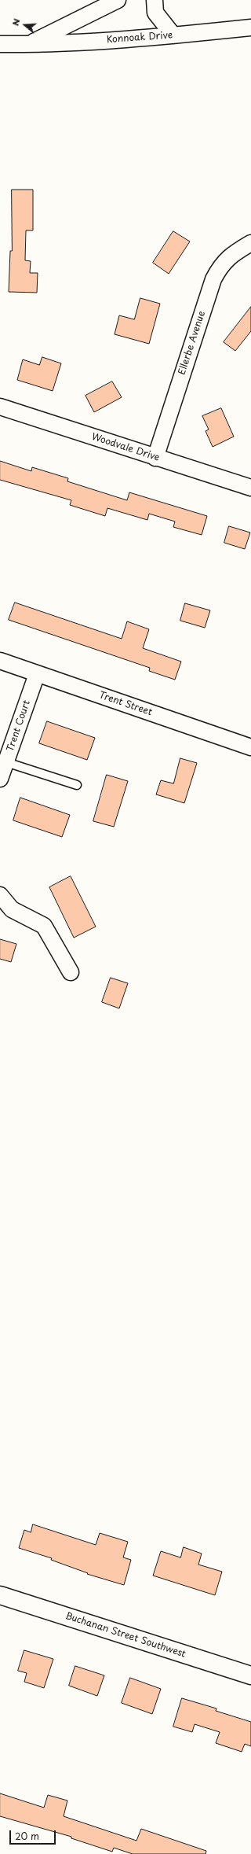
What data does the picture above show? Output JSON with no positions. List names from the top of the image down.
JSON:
{
  "streets": {
    "street": [
      "Konnoak Drive",
      "Ellerbe Avenue",
      "Woodvale Drive",
      "Trent Street",
      "Trent Court",
      "Buchanan Street Southwest"
    ]
  },
  "crossings": [
    ["Ellerbe Avenue", "Woodvale Drive"],
    ["Trent Street", "Trent Court"]
  ],
  "scale_bar": "20 m",
  "north": "left"
}
